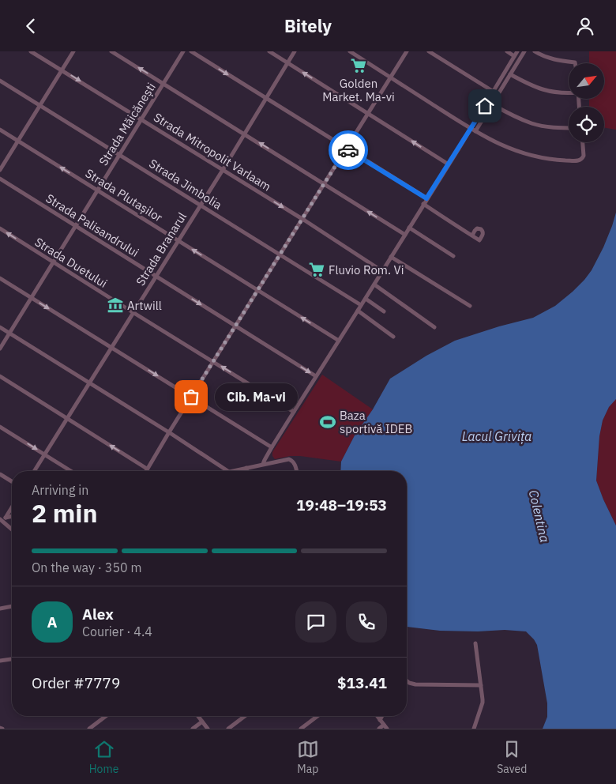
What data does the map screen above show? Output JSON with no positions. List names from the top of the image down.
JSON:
{
  "streets": {
    "street": [
      "Strada Măicănești",
      "Strada Mitropolit Varlaam",
      "Strada Jimbolia",
      "Strada Plutașilor",
      "Strada Palisandrului",
      "Strada Branarul",
      "Strada Duetului"
    ]
  },
  "crossings": [
    ["Strada Măicănești", "Strada Mitropolit Varlaam"],
    ["Strada Măicănești", "Strada Jimbolia"],
    ["Strada Măicănești", "Strada Plutașilor"],
    ["Strada Măicănești", "Strada Palisandrului"],
    ["Strada Măicănești", "Strada Duetului"],
    ["Strada Mitropolit Varlaam", "Strada Branarul"],
    ["Strada Jimbolia", "Strada Branarul"],
    ["Strada Plutașilor", "Strada Branarul"],
    ["Strada Palisandrului", "Strada Branarul"],
    ["Strada Branarul", "Strada Duetului"]
  ],
  "one_way": [
    "Strada Mitropolit Varlaam",
    "Strada Plutașilor",
    "Strada Palisandrului",
    "Strada Duetului"
  ],
  "water": ["Lacul Grivița", "Colentina"],
  "places": {
    "supermarket": ["Golden Market. Ma-vi", "Fluvio Rom. Vi"],
    "museum": ["Artwill"],
    "other": ["Cib. Ma-vi"],
    "sports": ["Baza sportivă IDEB"]
  },
  "north": "top right",
  "page": {
    "header": "Bitely",
    "bubble": "Cib. Ma-vi",
    "heading": ["2 min", "Arriving in", "19:48–19:53"],
    "panel": [
      "Alex",
      "Courier · 4.4",
      "Order #7779",
      "$13.41"
    ],
    "bar": "On the way · 350 m",
    "round": "A",
    "tabs": ["Home", "Map", "Saved"]
  }
}
